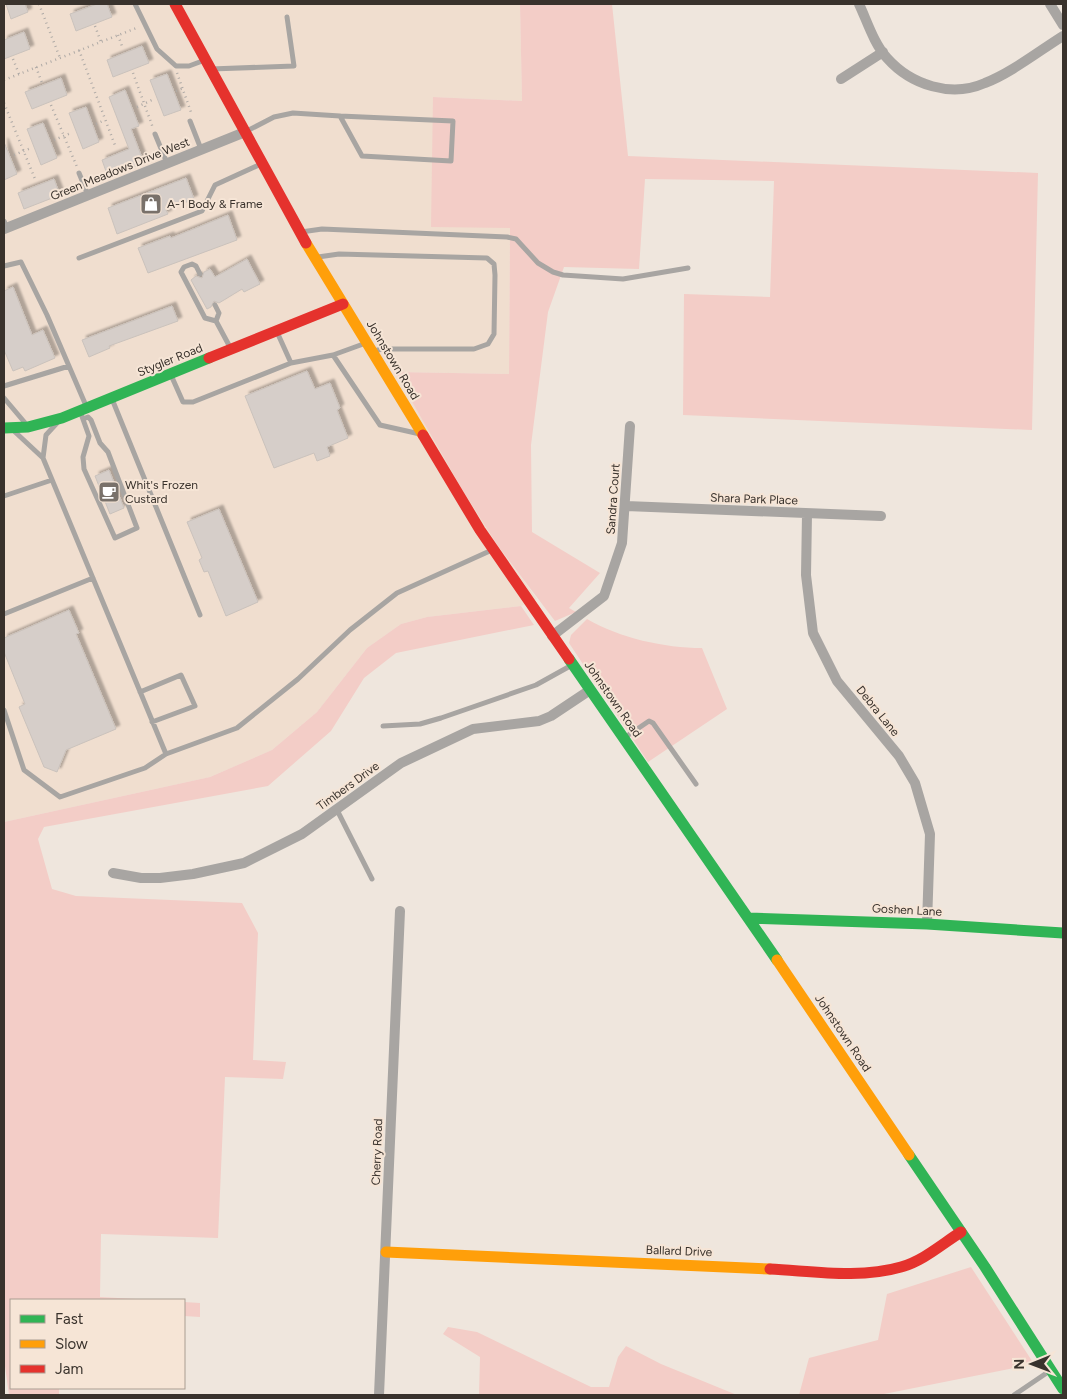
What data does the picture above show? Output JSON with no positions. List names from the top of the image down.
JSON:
{
  "streets": {
    "main road": [
      "Stygler Road",
      "Johnstown Road",
      "Goshen Lane",
      "Ballard Drive"
    ],
    "street": [
      "Green Meadows Drive West",
      "Sandra Court",
      "Shara Park Place",
      "Debra Lane",
      "Timbers Drive",
      "Cherry Road"
    ]
  },
  "crossings": [
    ["Green Meadows Drive West", "Johnstown Road"],
    ["Stygler Road", "Johnstown Road"],
    ["Johnstown Road", "Sandra Court"],
    ["Johnstown Road", "Timbers Drive"],
    ["Johnstown Road", "Goshen Lane"],
    ["Johnstown Road", "Ballard Drive"],
    ["Sandra Court", "Shara Park Place"],
    ["Shara Park Place", "Debra Lane"],
    ["Debra Lane", "Goshen Lane"],
    ["Cherry Road", "Ballard Drive"]
  ],
  "places": {
    "shop": ["A-1 Body & Frame"],
    "cafe": ["Whit's Frozen Custard"]
  },
  "legend": ["Fast", "Slow", "Jam"],
  "north": "left"
}
